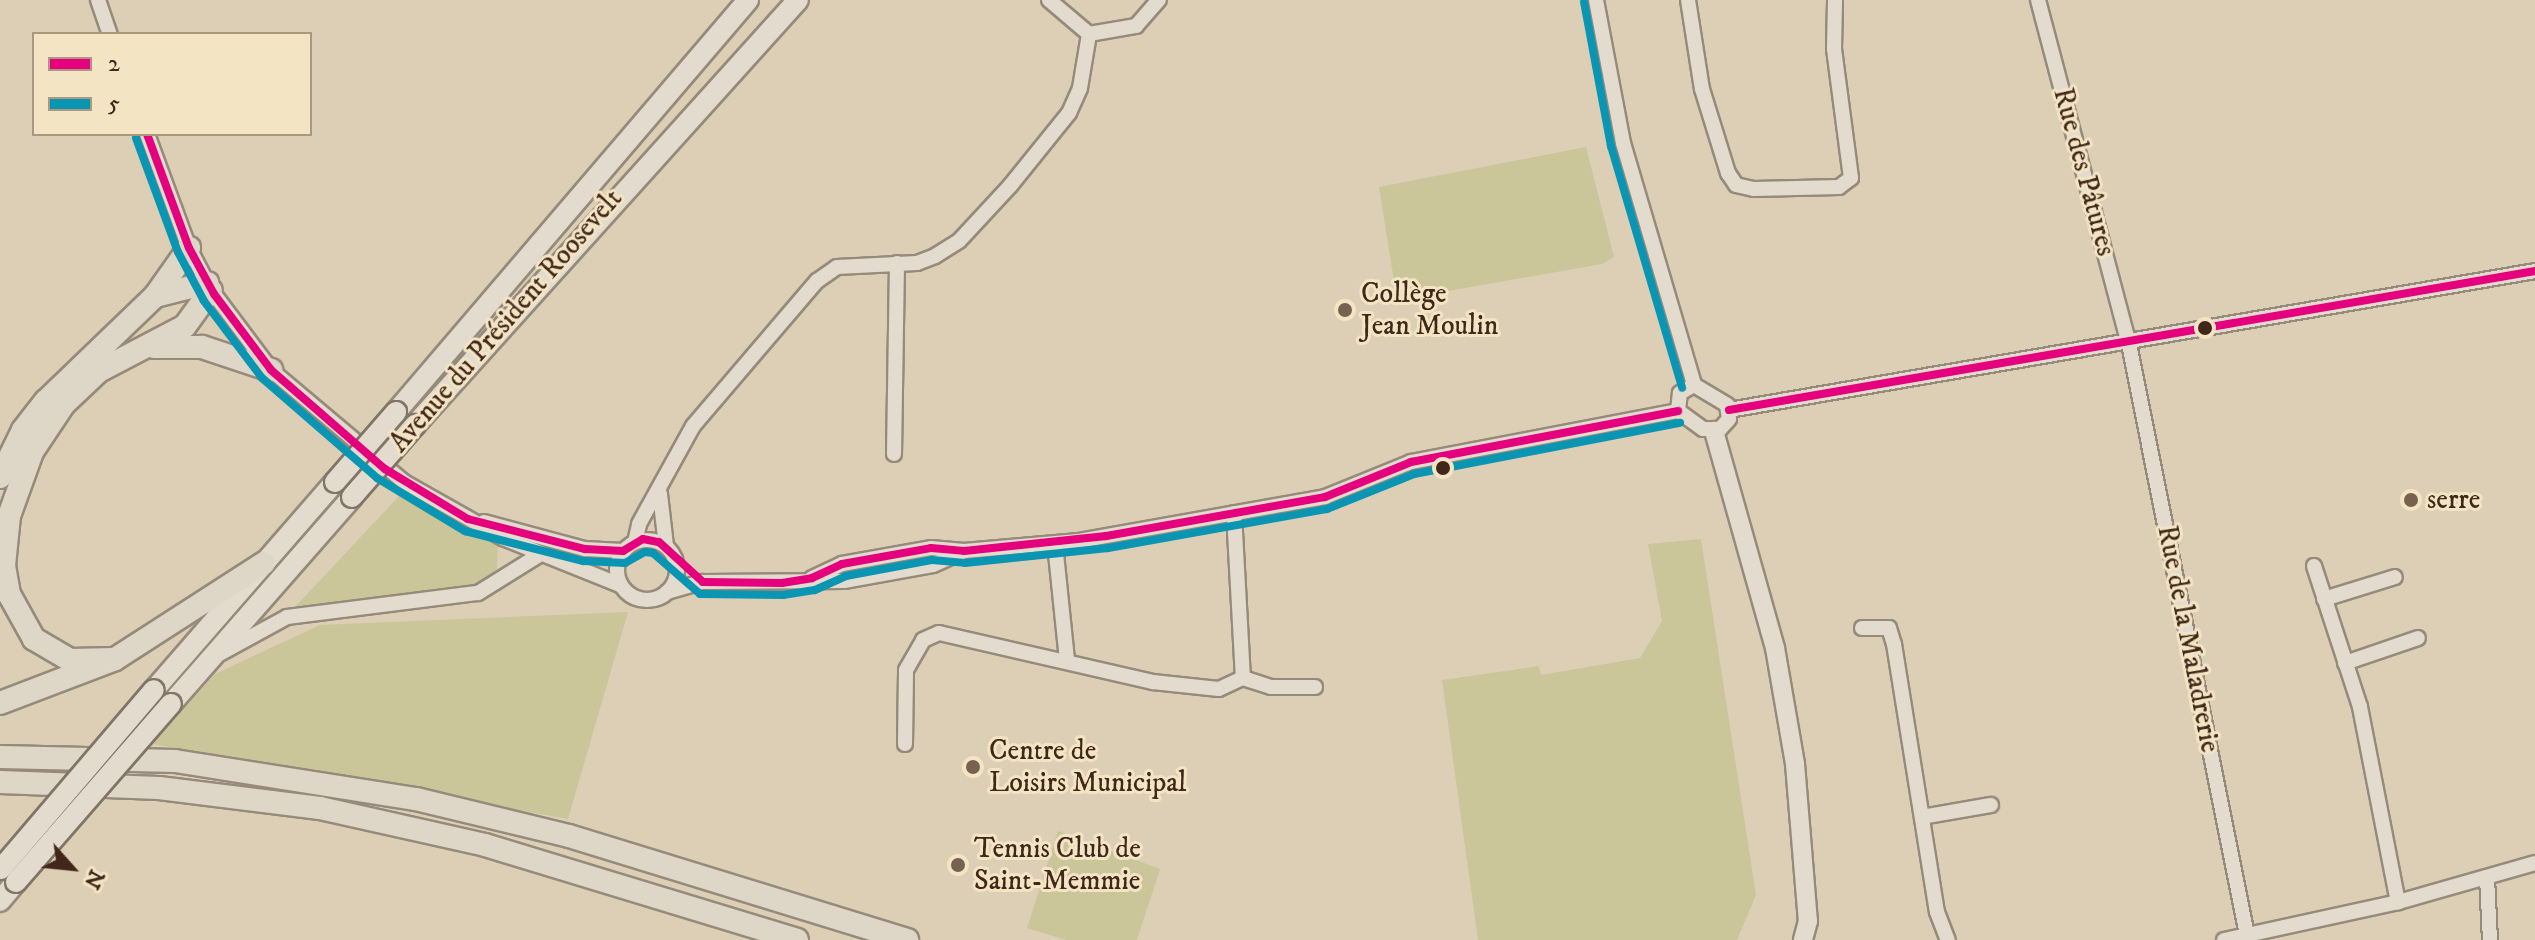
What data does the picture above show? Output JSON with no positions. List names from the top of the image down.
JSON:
{
  "streets": {
    "main road": ["Avenue du Président Roosevelt"],
    "street": ["Rue des Pâtures", "Rue de la Maladrerie"]
  },
  "crossings": [
    ["Rue des Pâtures", "Rue de la Maladrerie"]
  ],
  "places": [
    "Collège Jean Moulin",
    "serre",
    "Centre de Loisirs Municipal",
    "Tennis Club de Saint-Memmie"
  ],
  "lines": ["transit line 5", "transit line 2"],
  "legend": ["2", "5"],
  "north": "bottom right"
}
